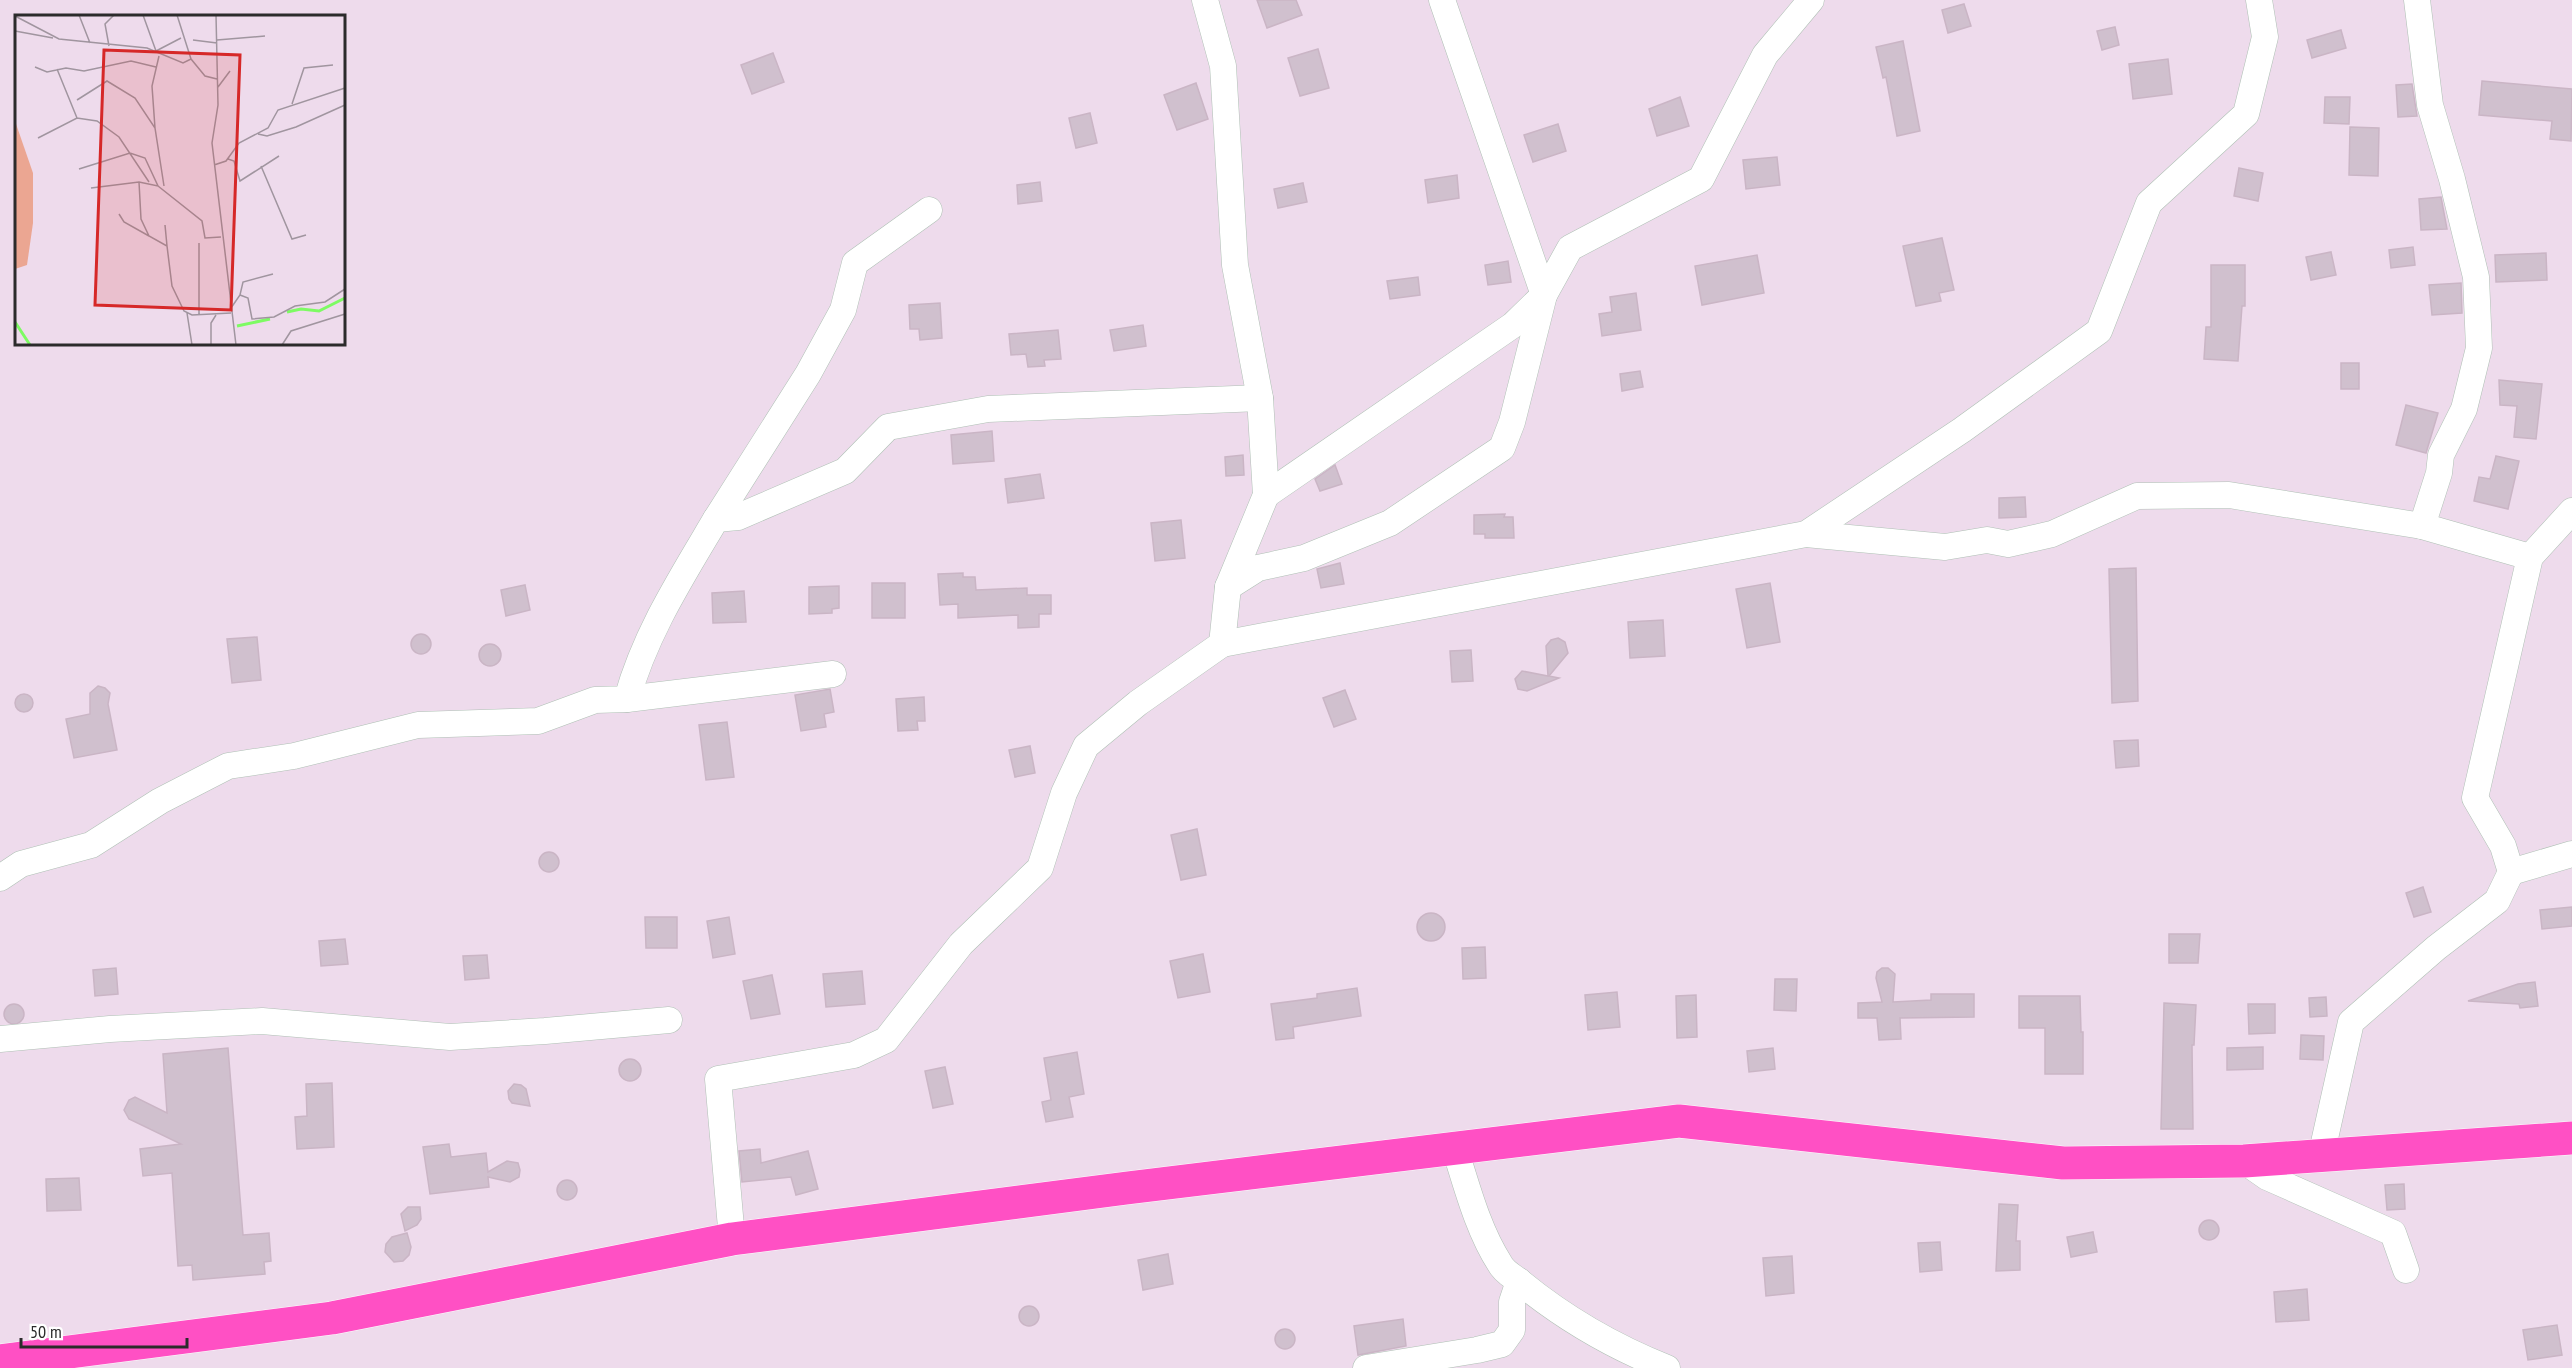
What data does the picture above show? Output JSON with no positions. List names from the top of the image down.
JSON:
{
  "scale_bar": "50 m"
}
